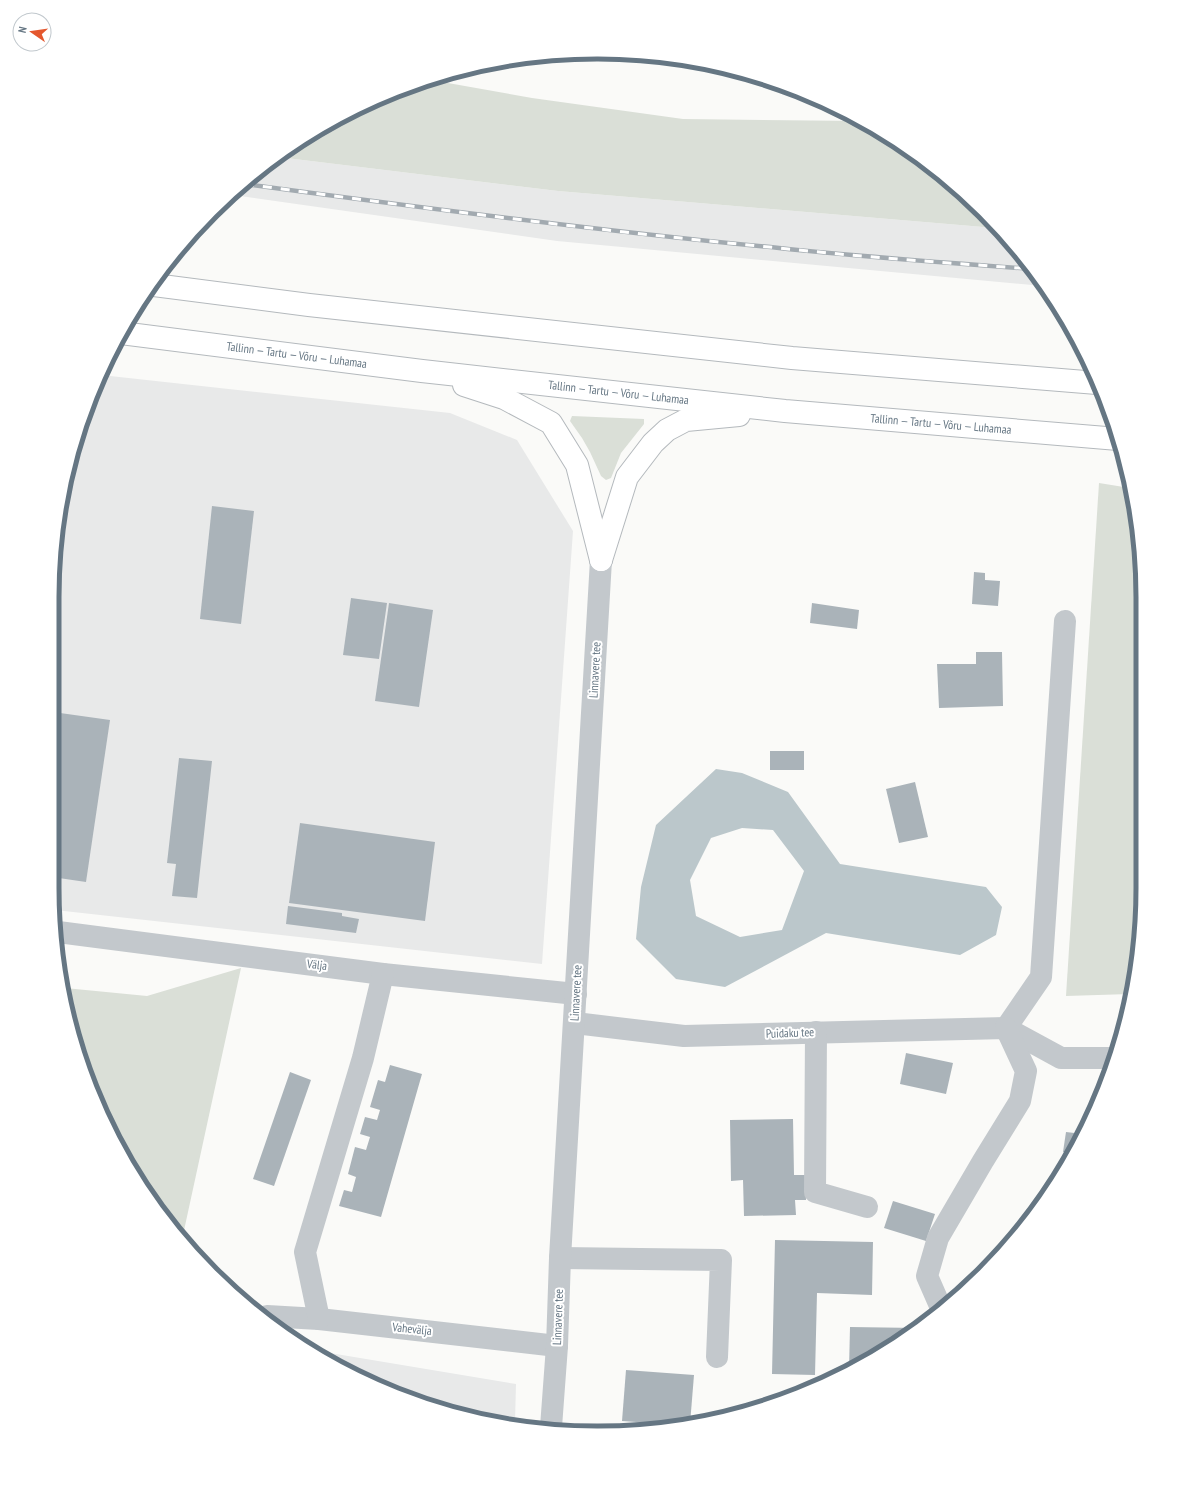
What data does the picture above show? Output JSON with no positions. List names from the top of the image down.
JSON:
{
  "streets": {
    "highway": ["Tallinn — Tartu — Võru — Luhamaa"],
    "street": [
      "Linnavere tee",
      "Välja",
      "Puidaku tee",
      "Vahevälja"
    ]
  },
  "crossings": [
    ["Linnavere tee", "Välja"],
    ["Linnavere tee", "Puidaku tee"],
    ["Linnavere tee", "Vahevälja"]
  ],
  "north": "left"
}
